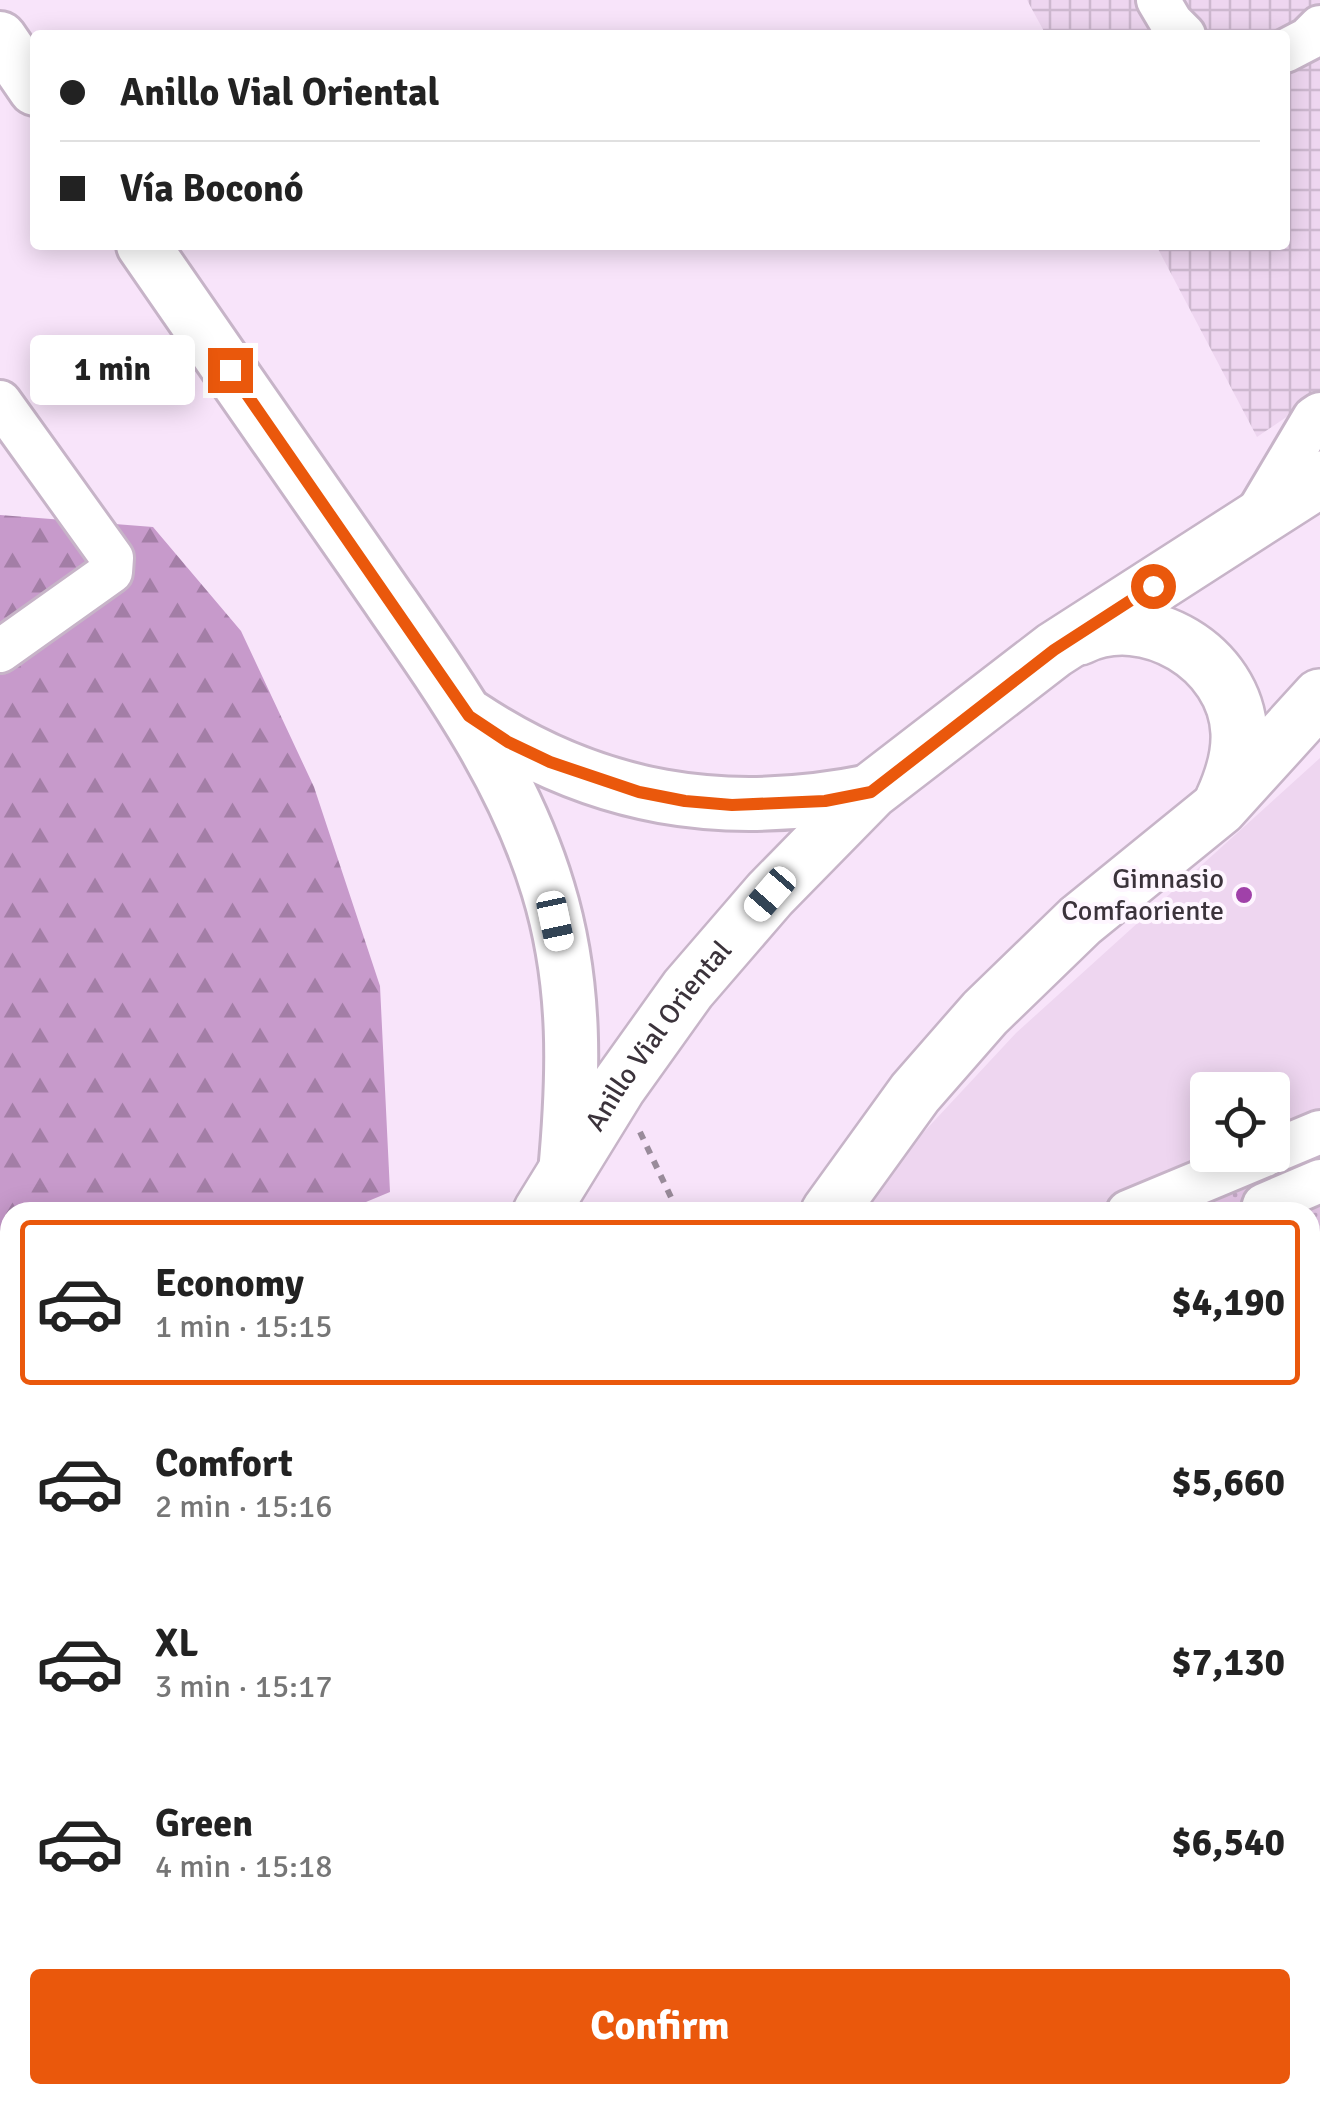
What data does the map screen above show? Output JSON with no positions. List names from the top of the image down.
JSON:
{
  "streets": {
    "highway": ["Anillo Vial Oriental"]
  },
  "places": ["Gimnasio Comfaoriente"],
  "page": {
    "banner": ["Anillo Vial Oriental", "Vía Boconó"],
    "bubble": "1 min",
    "list": [
      {
        "name": "Economy",
        "note": "1 min · 15:15",
        "value": "$4,190"
      },
      {
        "name": "Comfort",
        "note": "2 min · 15:16",
        "value": "$5,660"
      },
      {
        "name": "XL",
        "note": "3 min · 15:17",
        "value": "$7,130"
      },
      {
        "name": "Green",
        "note": "4 min · 15:18",
        "value": "$6,540"
      }
    ],
    "buttons": "Confirm"
  }
}
